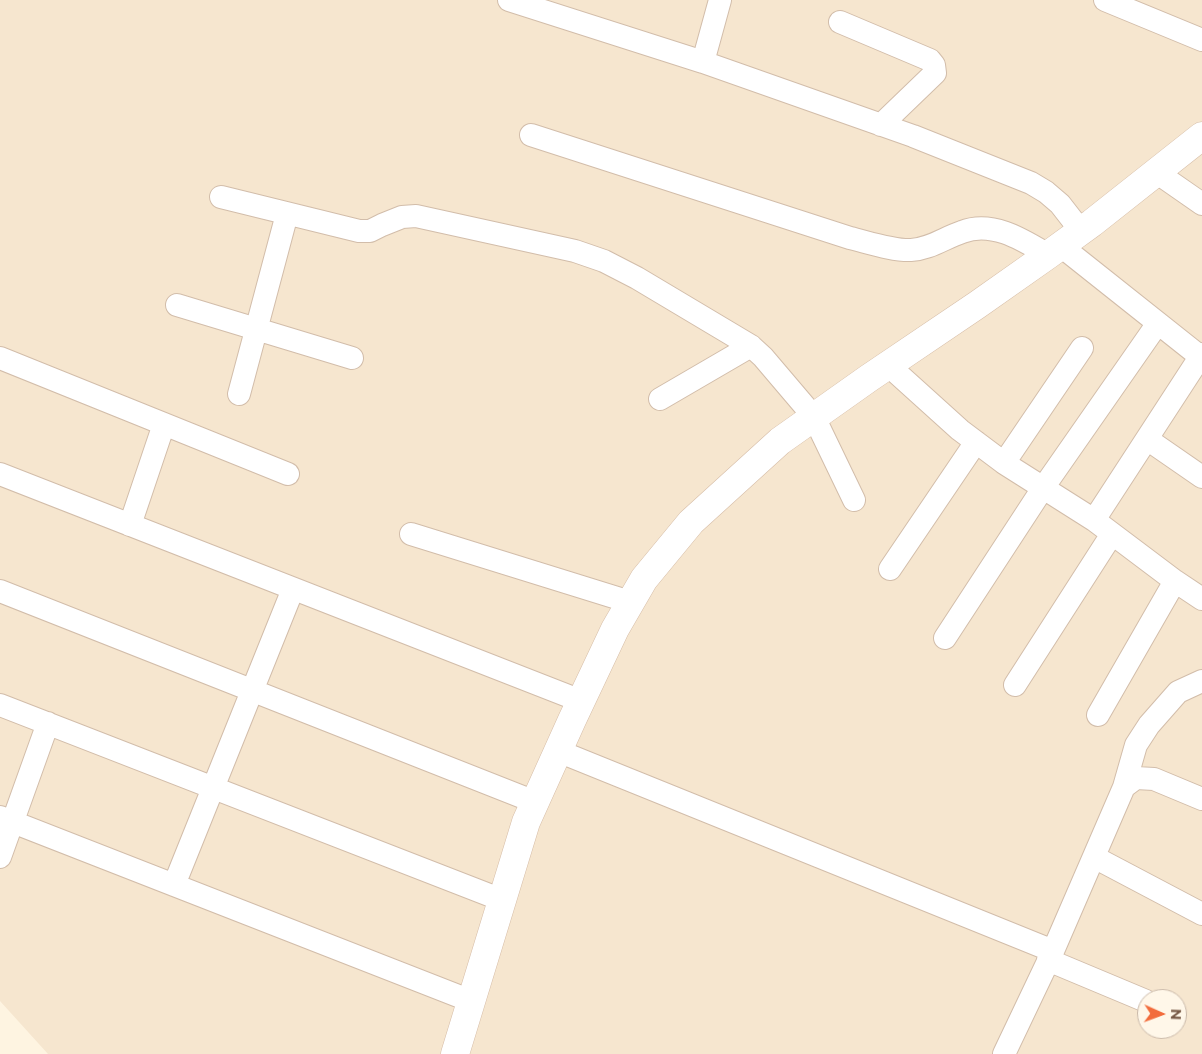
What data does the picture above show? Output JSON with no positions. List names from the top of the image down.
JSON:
{
  "north": "right"
}
